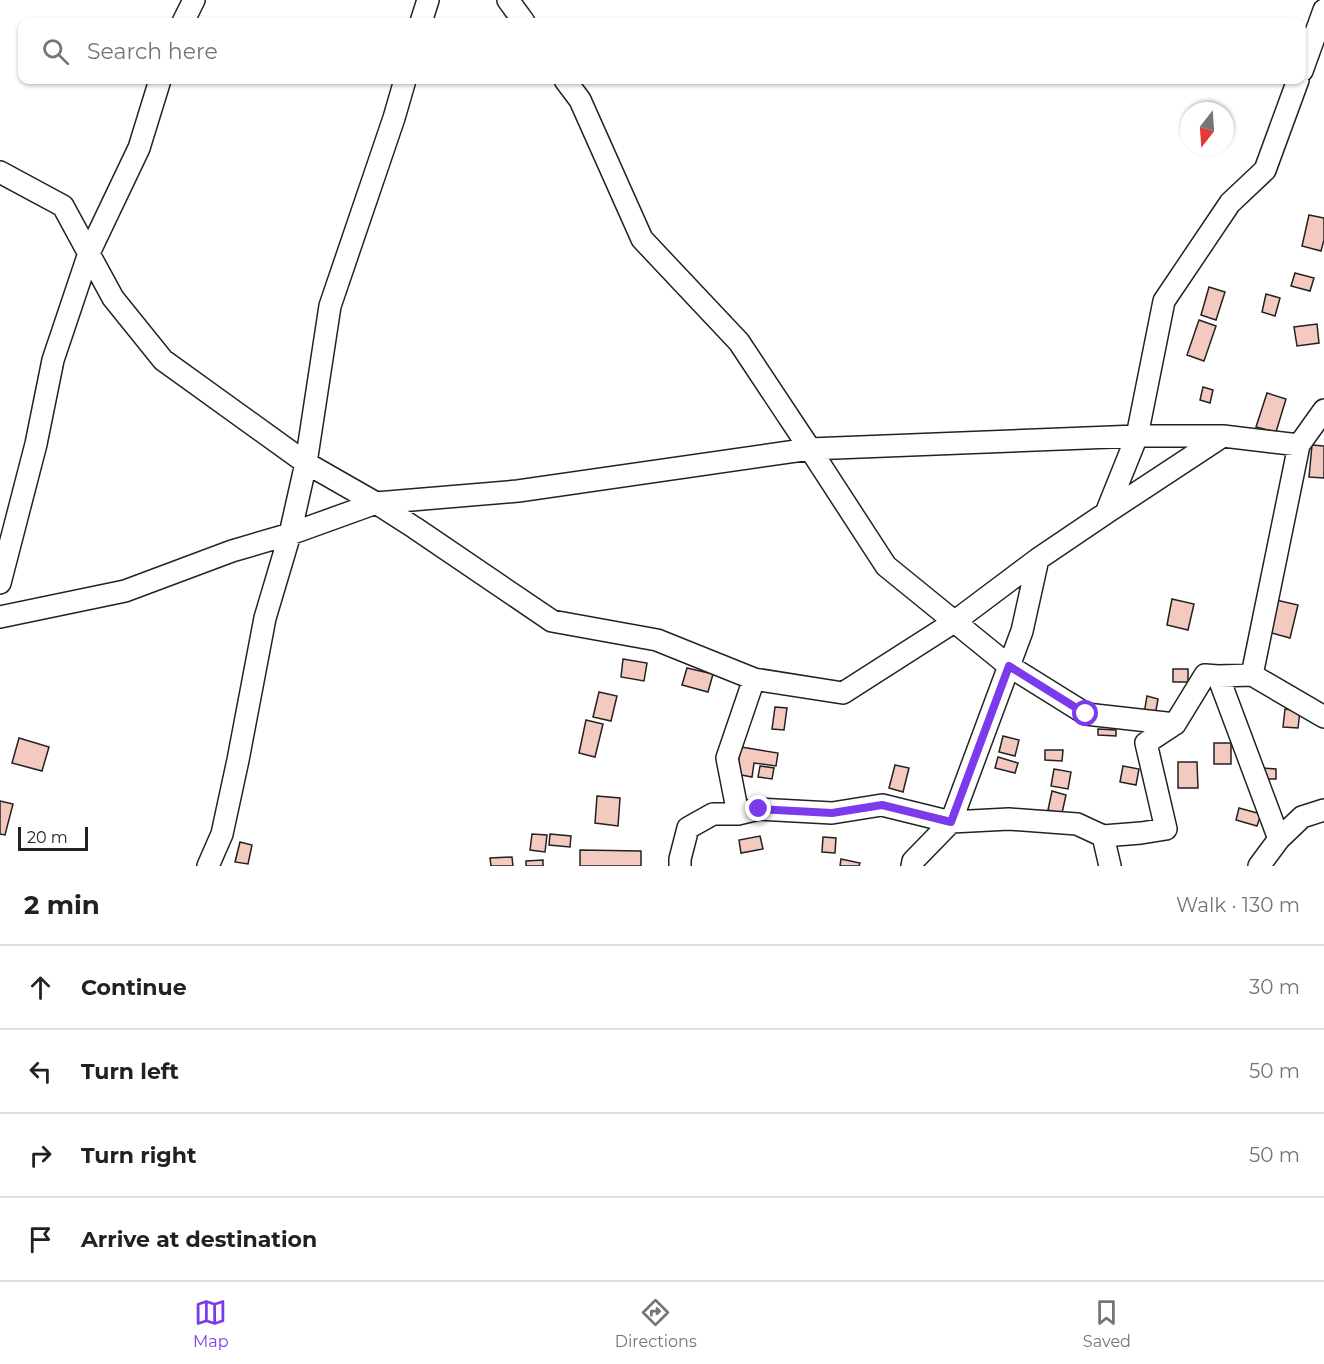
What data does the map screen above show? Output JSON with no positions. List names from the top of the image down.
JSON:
{
  "scale_bar": "20 m",
  "north": "bottom",
  "page": {
    "search": "Search here",
    "scale": "20 m",
    "heading": ["2 min", "Walk · 130 m"],
    "list": [
      ["Continue", "30 m"],
      ["Turn left", "50 m"],
      ["Turn right", "50 m"],
      "Arrive at destination"
    ],
    "nav": ["Map", "Directions", "Saved"]
  }
}
